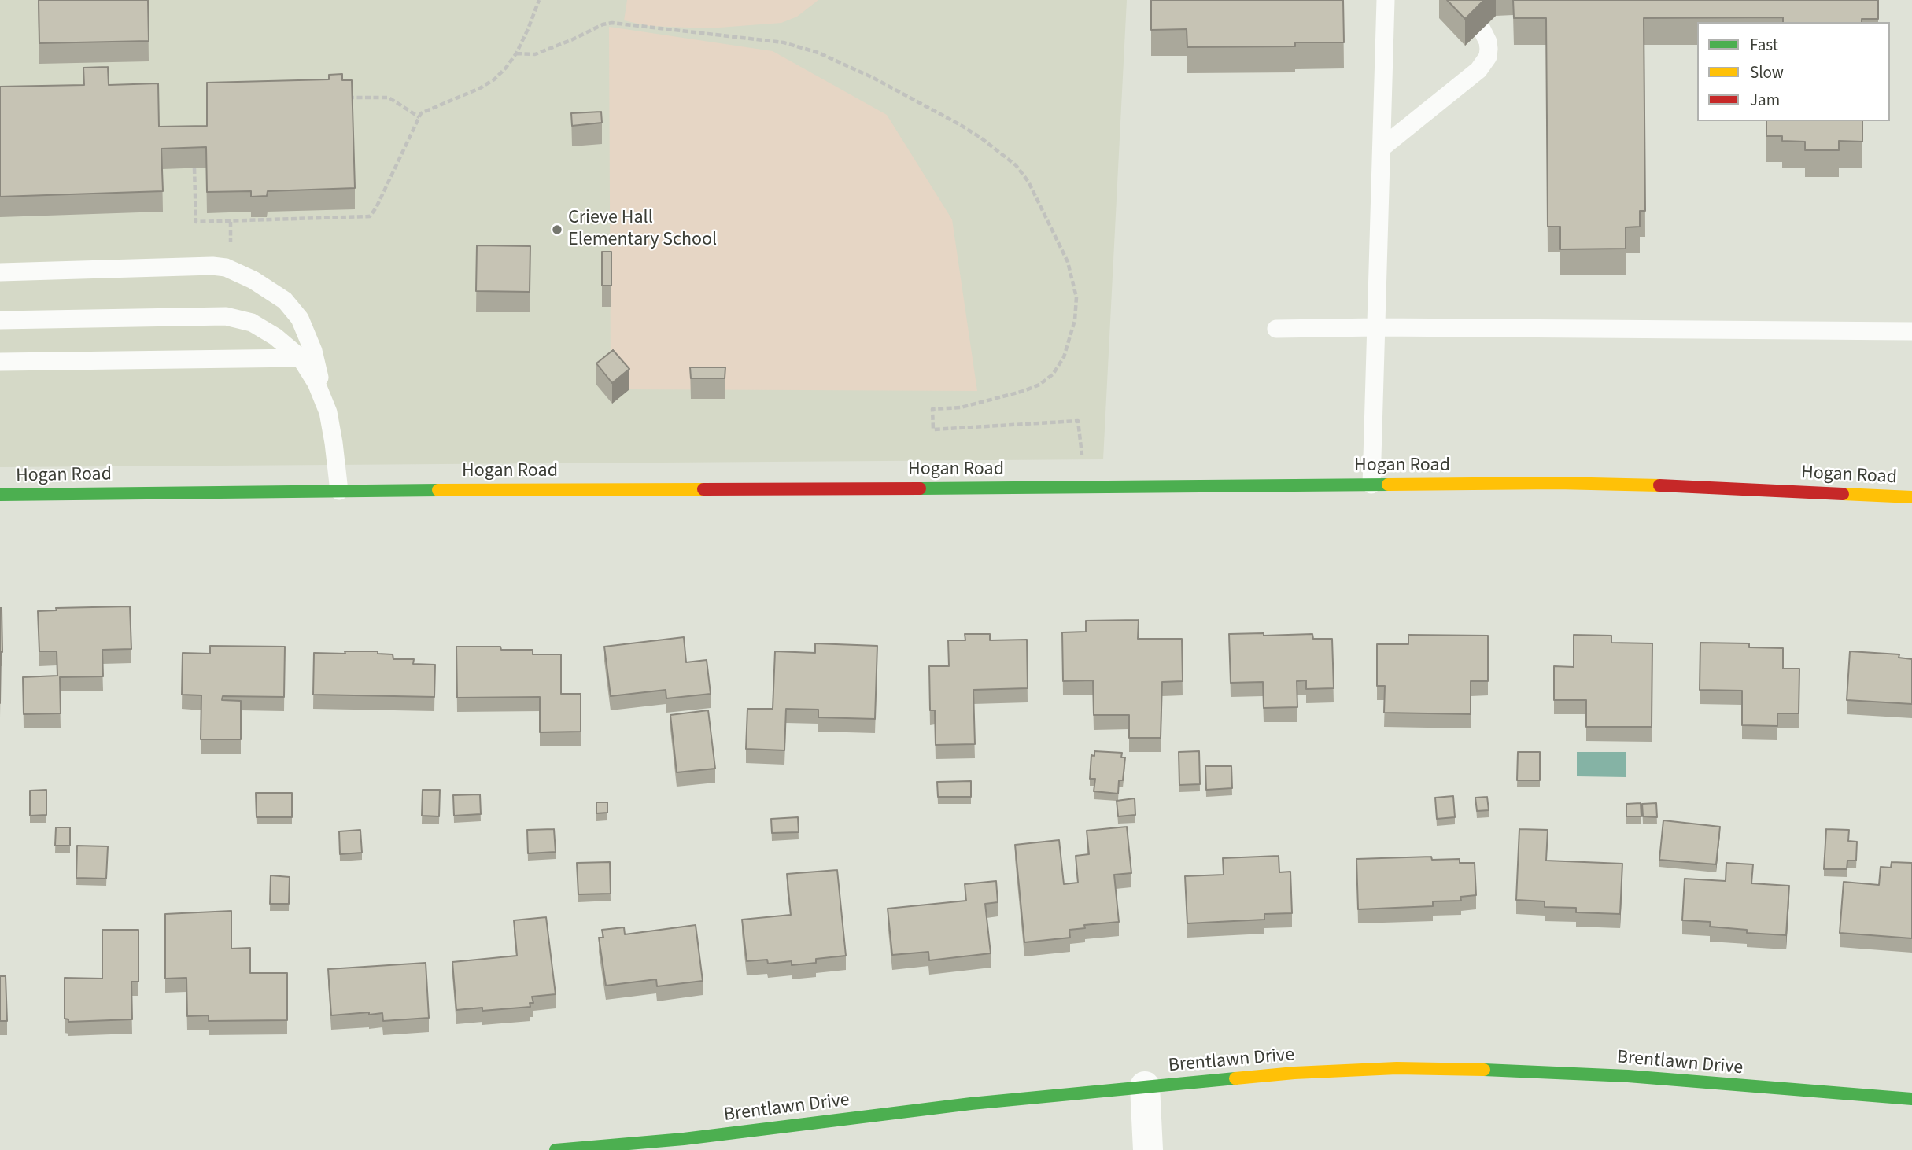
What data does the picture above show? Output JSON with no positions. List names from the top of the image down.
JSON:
{
  "streets": {
    "street": ["Hogan Road", "Brentlawn Drive"]
  },
  "places": ["Crieve Hall Elementary School"],
  "legend": ["Fast", "Slow", "Jam"]
}
